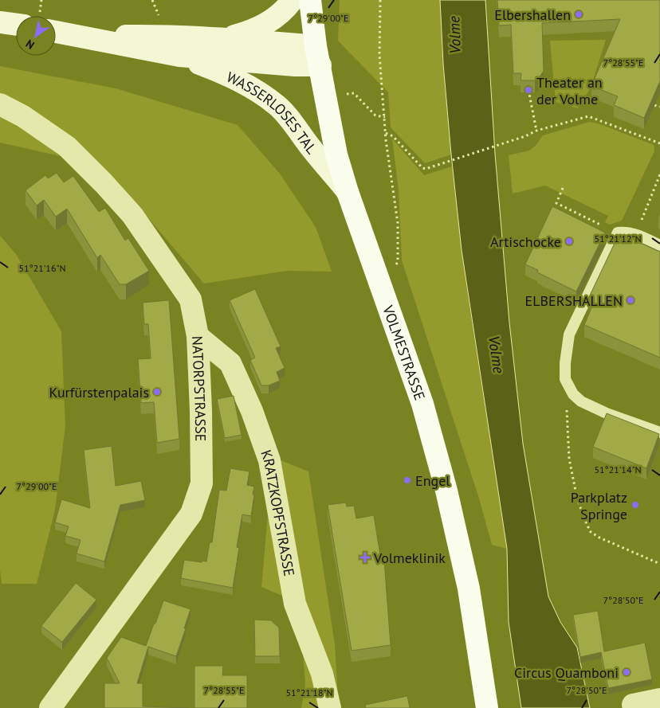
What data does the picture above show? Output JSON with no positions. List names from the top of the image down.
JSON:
{
  "streets": {
    "main road": ["WASSERLOSES TAL", "VOLMESTRASSE"],
    "street": ["NATORPSTRASSE", "KRATZKOPFSTRASSE"]
  },
  "crossings": [
    ["WASSERLOSES TAL", "VOLMESTRASSE"],
    ["NATORPSTRASSE", "KRATZKOPFSTRASSE"]
  ],
  "water": ["Volme"],
  "places": {
    "other": [
      "Elbershallen",
      "Theater an der Volme",
      "Artischocke",
      "ELBERSHALLEN",
      "Kurfürstenpalais",
      "Engel",
      "Parkplatz Springe",
      "Circus Quamboni"
    ],
    "health": ["Volmeklinik"]
  },
  "north": "bottom left",
  "coordinates": [
    "7°29'00\"E",
    "7°28'55\"E",
    "51°21'12\"N",
    "51°21'16\"N",
    "51°21'14\"N",
    "7°28'50\"E",
    "51°21'18\"N"
  ]
}
